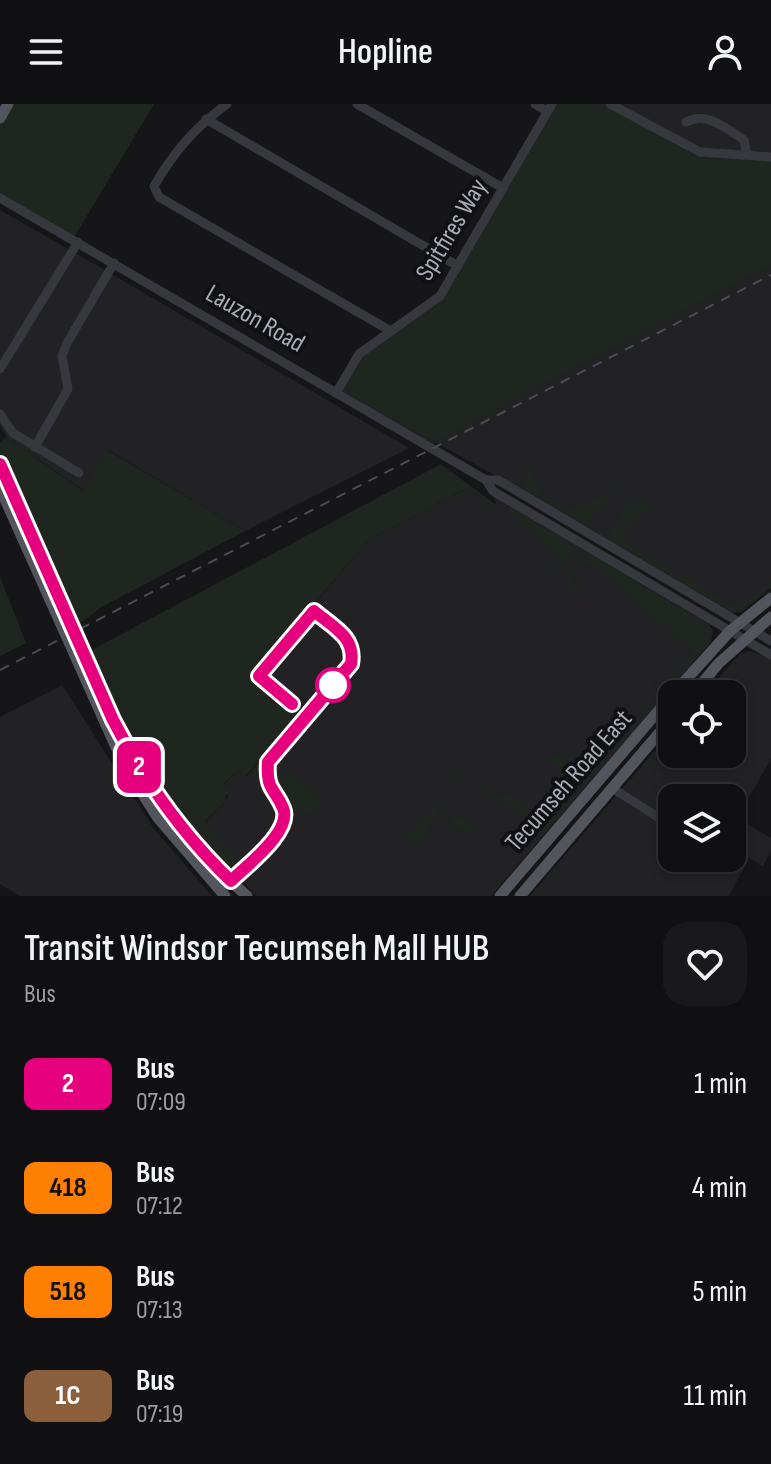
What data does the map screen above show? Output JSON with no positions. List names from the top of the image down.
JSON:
{
  "streets": {
    "main road": ["Tecumseh Road East"],
    "street": ["Spitfires Way", "Lauzon Road"]
  },
  "crossings": [
    ["Spitfires Way", "Lauzon Road"],
    ["Lauzon Road", "Tecumseh Road East"]
  ],
  "lines": ["bus line 2"],
  "page": {
    "header": "Hopline",
    "on_map": "2",
    "heading": ["Transit Windsor Tecumseh Mall HUB", "Bus"],
    "list": [
      {
        "mark": "2",
        "name": "Bus",
        "note": "07:09",
        "value": "1 min"
      },
      {
        "mark": "418",
        "name": "Bus",
        "note": "07:12",
        "value": "4 min"
      },
      {
        "mark": "518",
        "name": "Bus",
        "note": "07:13",
        "value": "5 min"
      },
      {
        "mark": "1C",
        "name": "Bus",
        "note": "07:19",
        "value": "11 min"
      }
    ]
  }
}
